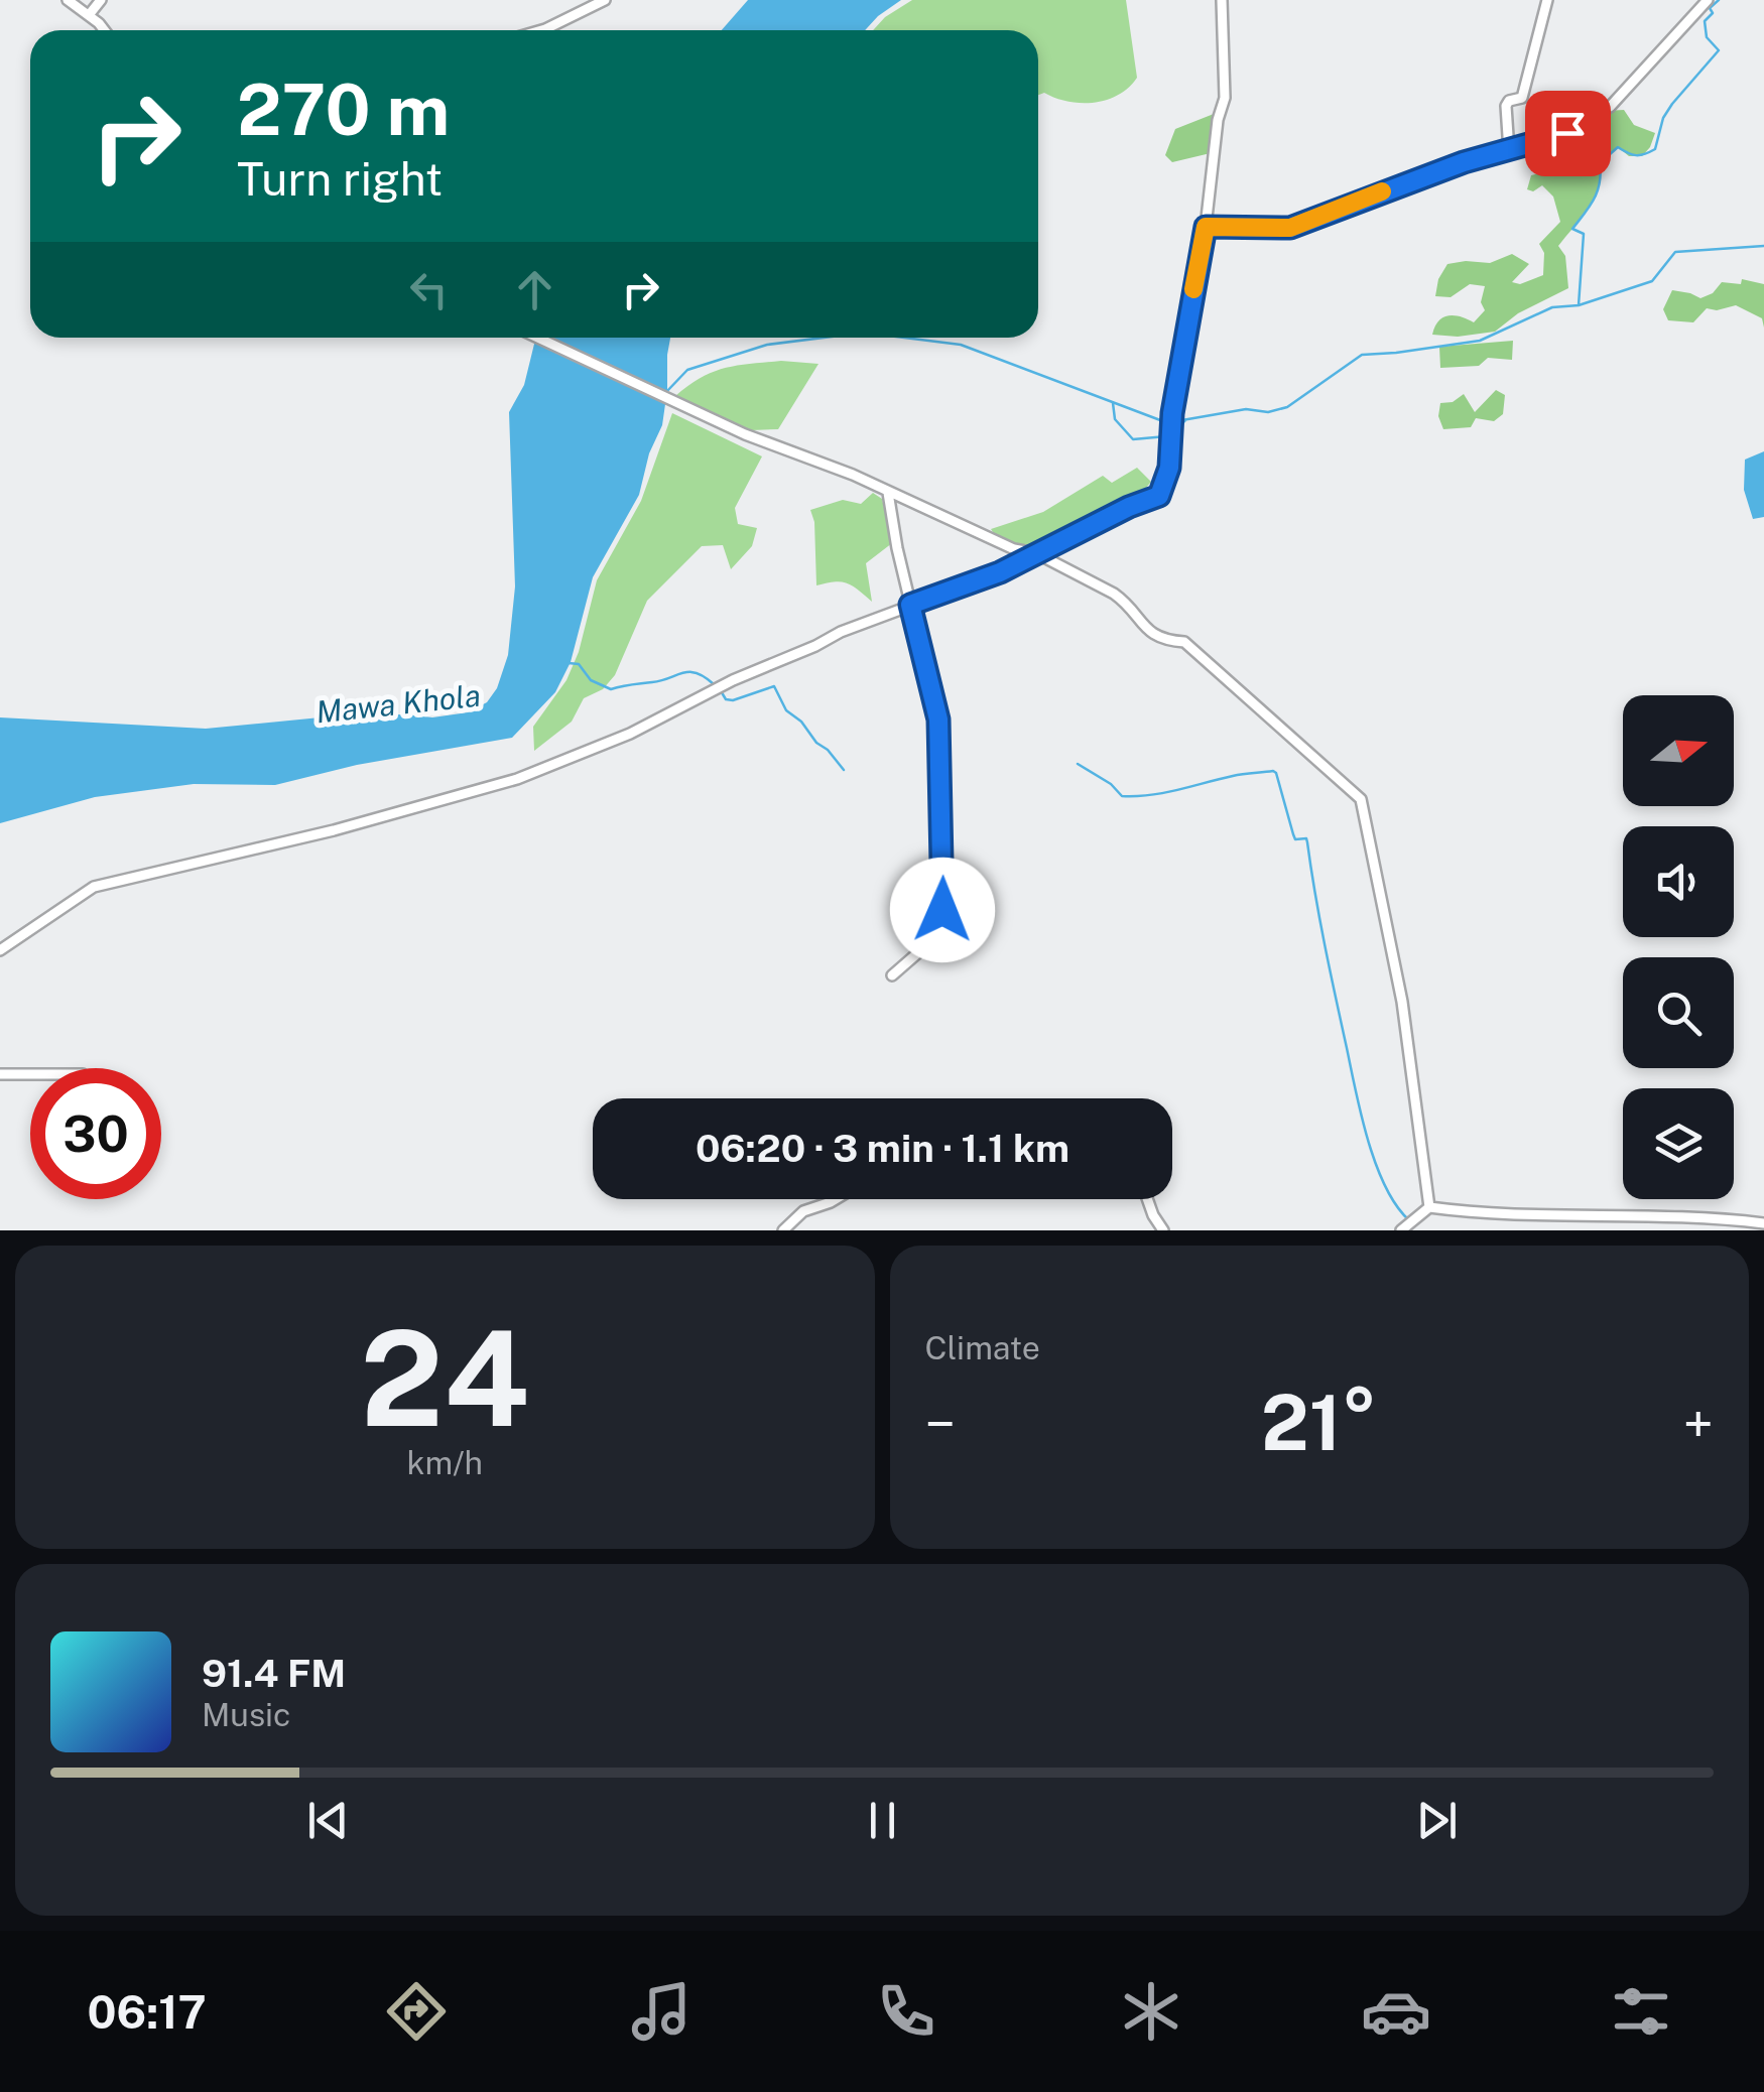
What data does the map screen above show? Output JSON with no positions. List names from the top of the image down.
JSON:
{
  "water": ["Mawa Khola"],
  "north": "right",
  "page": {
    "turn": ["270 m", "Turn right"],
    "limit": "30",
    "trip": "06:20 · 3 min · 1.1 km",
    "tile": [
      ["24", "km/h"],
      "Climate"
    ],
    "heat": ["−", "21°", "+"],
    "song": ["91.4 FM", "Music"],
    "tabs": "06:17"
  }
}
